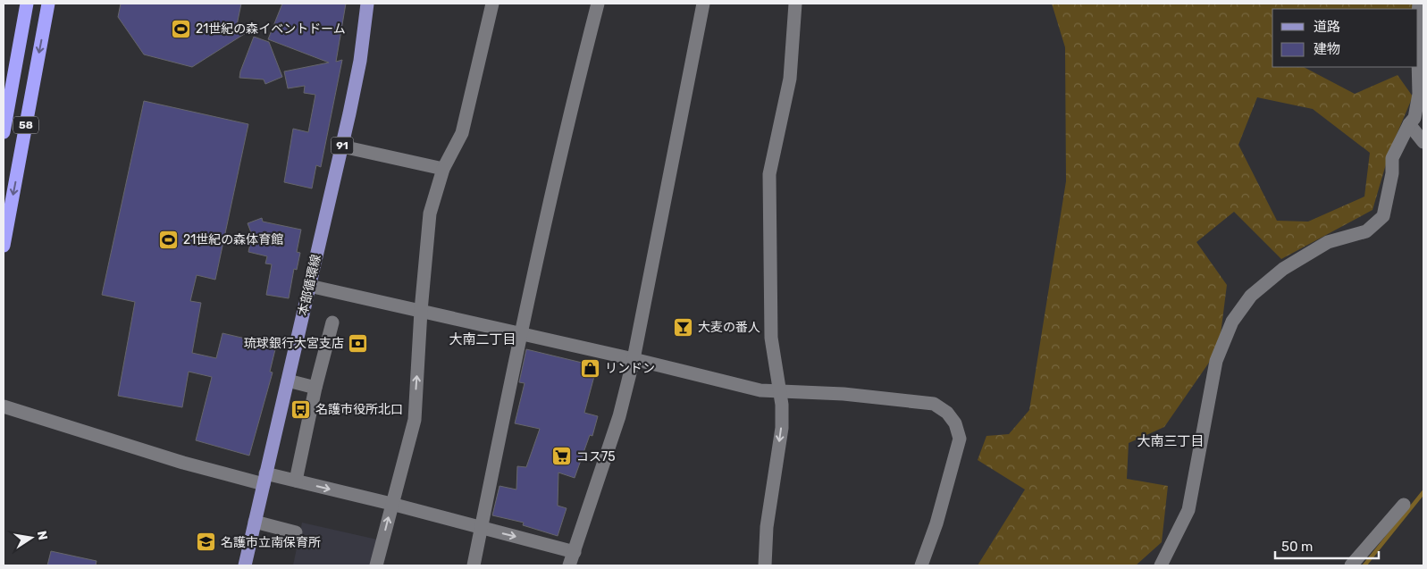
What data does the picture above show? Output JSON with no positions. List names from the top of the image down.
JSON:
{
  "streets": {
    "highway": ["58"],
    "main road": ["91", "本部循環線"]
  },
  "districts": ["大南二丁目", "大南三丁目"],
  "places": {
    "sports": ["21世紀の森イベントドーム", "21世紀の森体育館"],
    "bar": ["大麦の番人"],
    "bank": ["琉球銀行大宮支店"],
    "shop": ["リンドン"],
    "bus stop": ["名護市役所北口"],
    "supermarket": ["コス75"],
    "school or university": ["名護市立南保育所"]
  },
  "legend": ["道路", "建物"],
  "scale_bar": "50 m",
  "north": "right"
}
